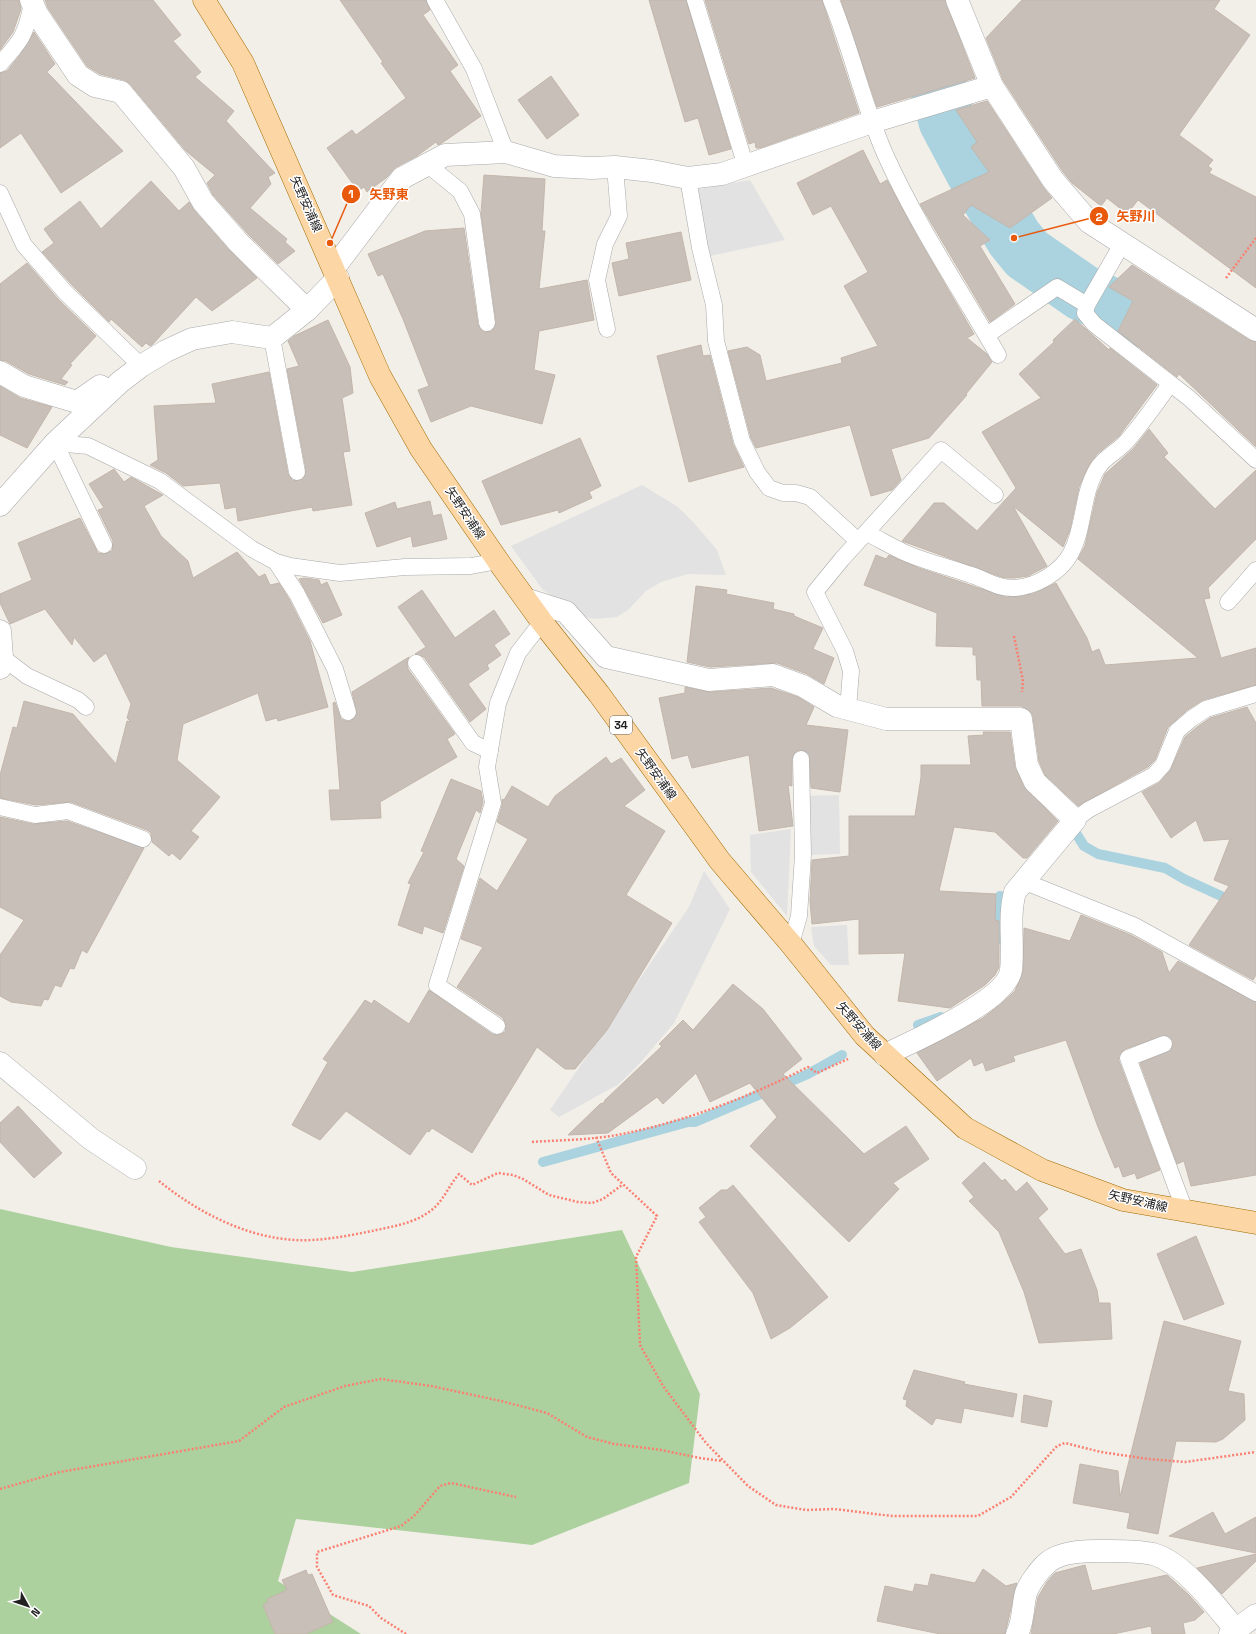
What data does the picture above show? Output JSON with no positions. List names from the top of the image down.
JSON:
{
  "streets": {
    "main road": ["矢野安浦線", "34"]
  },
  "places": ["矢野川", "矢野東"],
  "north": "bottom right"
}
